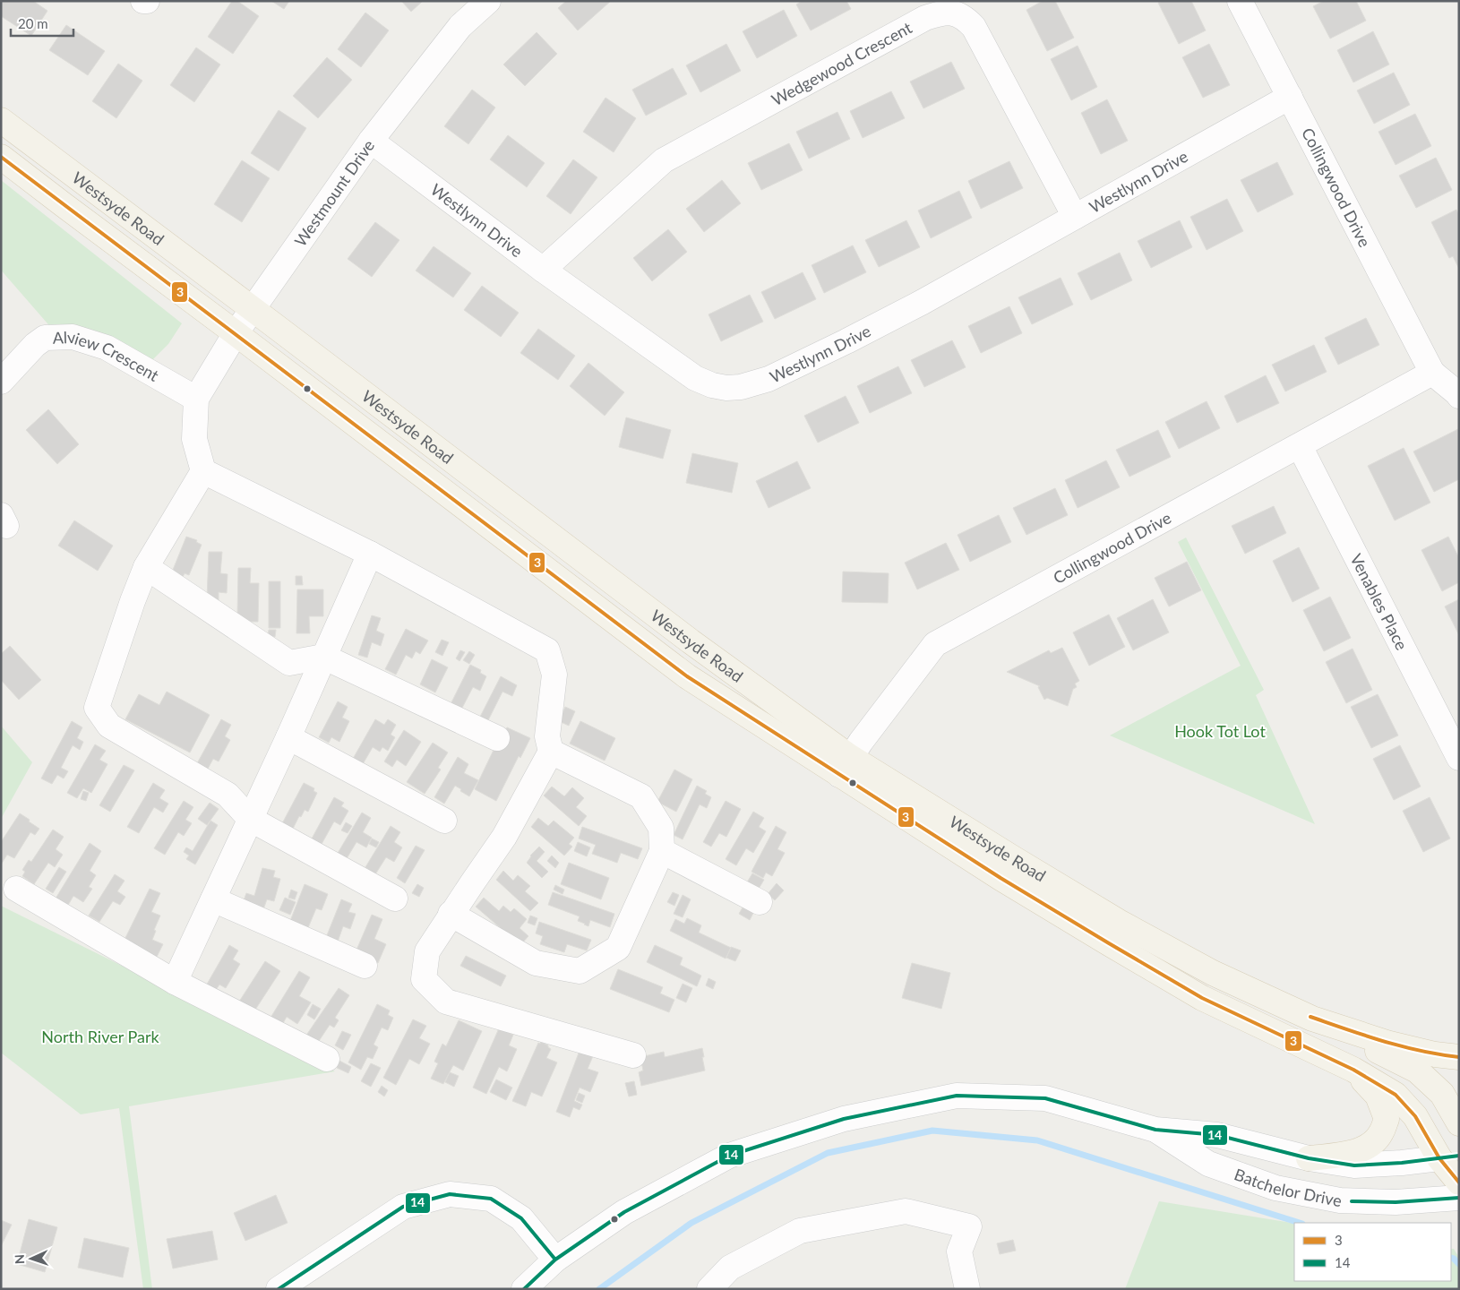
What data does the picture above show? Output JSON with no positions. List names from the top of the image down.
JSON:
{
  "streets": {
    "main road": ["Westsyde Road"],
    "street": [
      "Wedgewood Crescent",
      "Westlynn Drive",
      "Collingwood Drive",
      "Westmount Drive",
      "Alview Crescent",
      "Venables Place",
      "Batchelor Drive"
    ]
  },
  "crossings": [
    ["Wedgewood Crescent", "Westlynn Drive"],
    ["Westlynn Drive", "Collingwood Drive"],
    ["Westlynn Drive", "Westmount Drive"],
    ["Collingwood Drive", "Westsyde Road"],
    ["Collingwood Drive", "Venables Place"],
    ["Westmount Drive", "Westsyde Road"],
    ["Westmount Drive", "Alview Crescent"],
    ["Westsyde Road", "Batchelor Drive"]
  ],
  "parks": ["Hook Tot Lot", "North River Park"],
  "lines": ["transit line 3", "transit line 14"],
  "legend": ["3", "14"],
  "scale_bar": "20 m",
  "north": "left"
}
